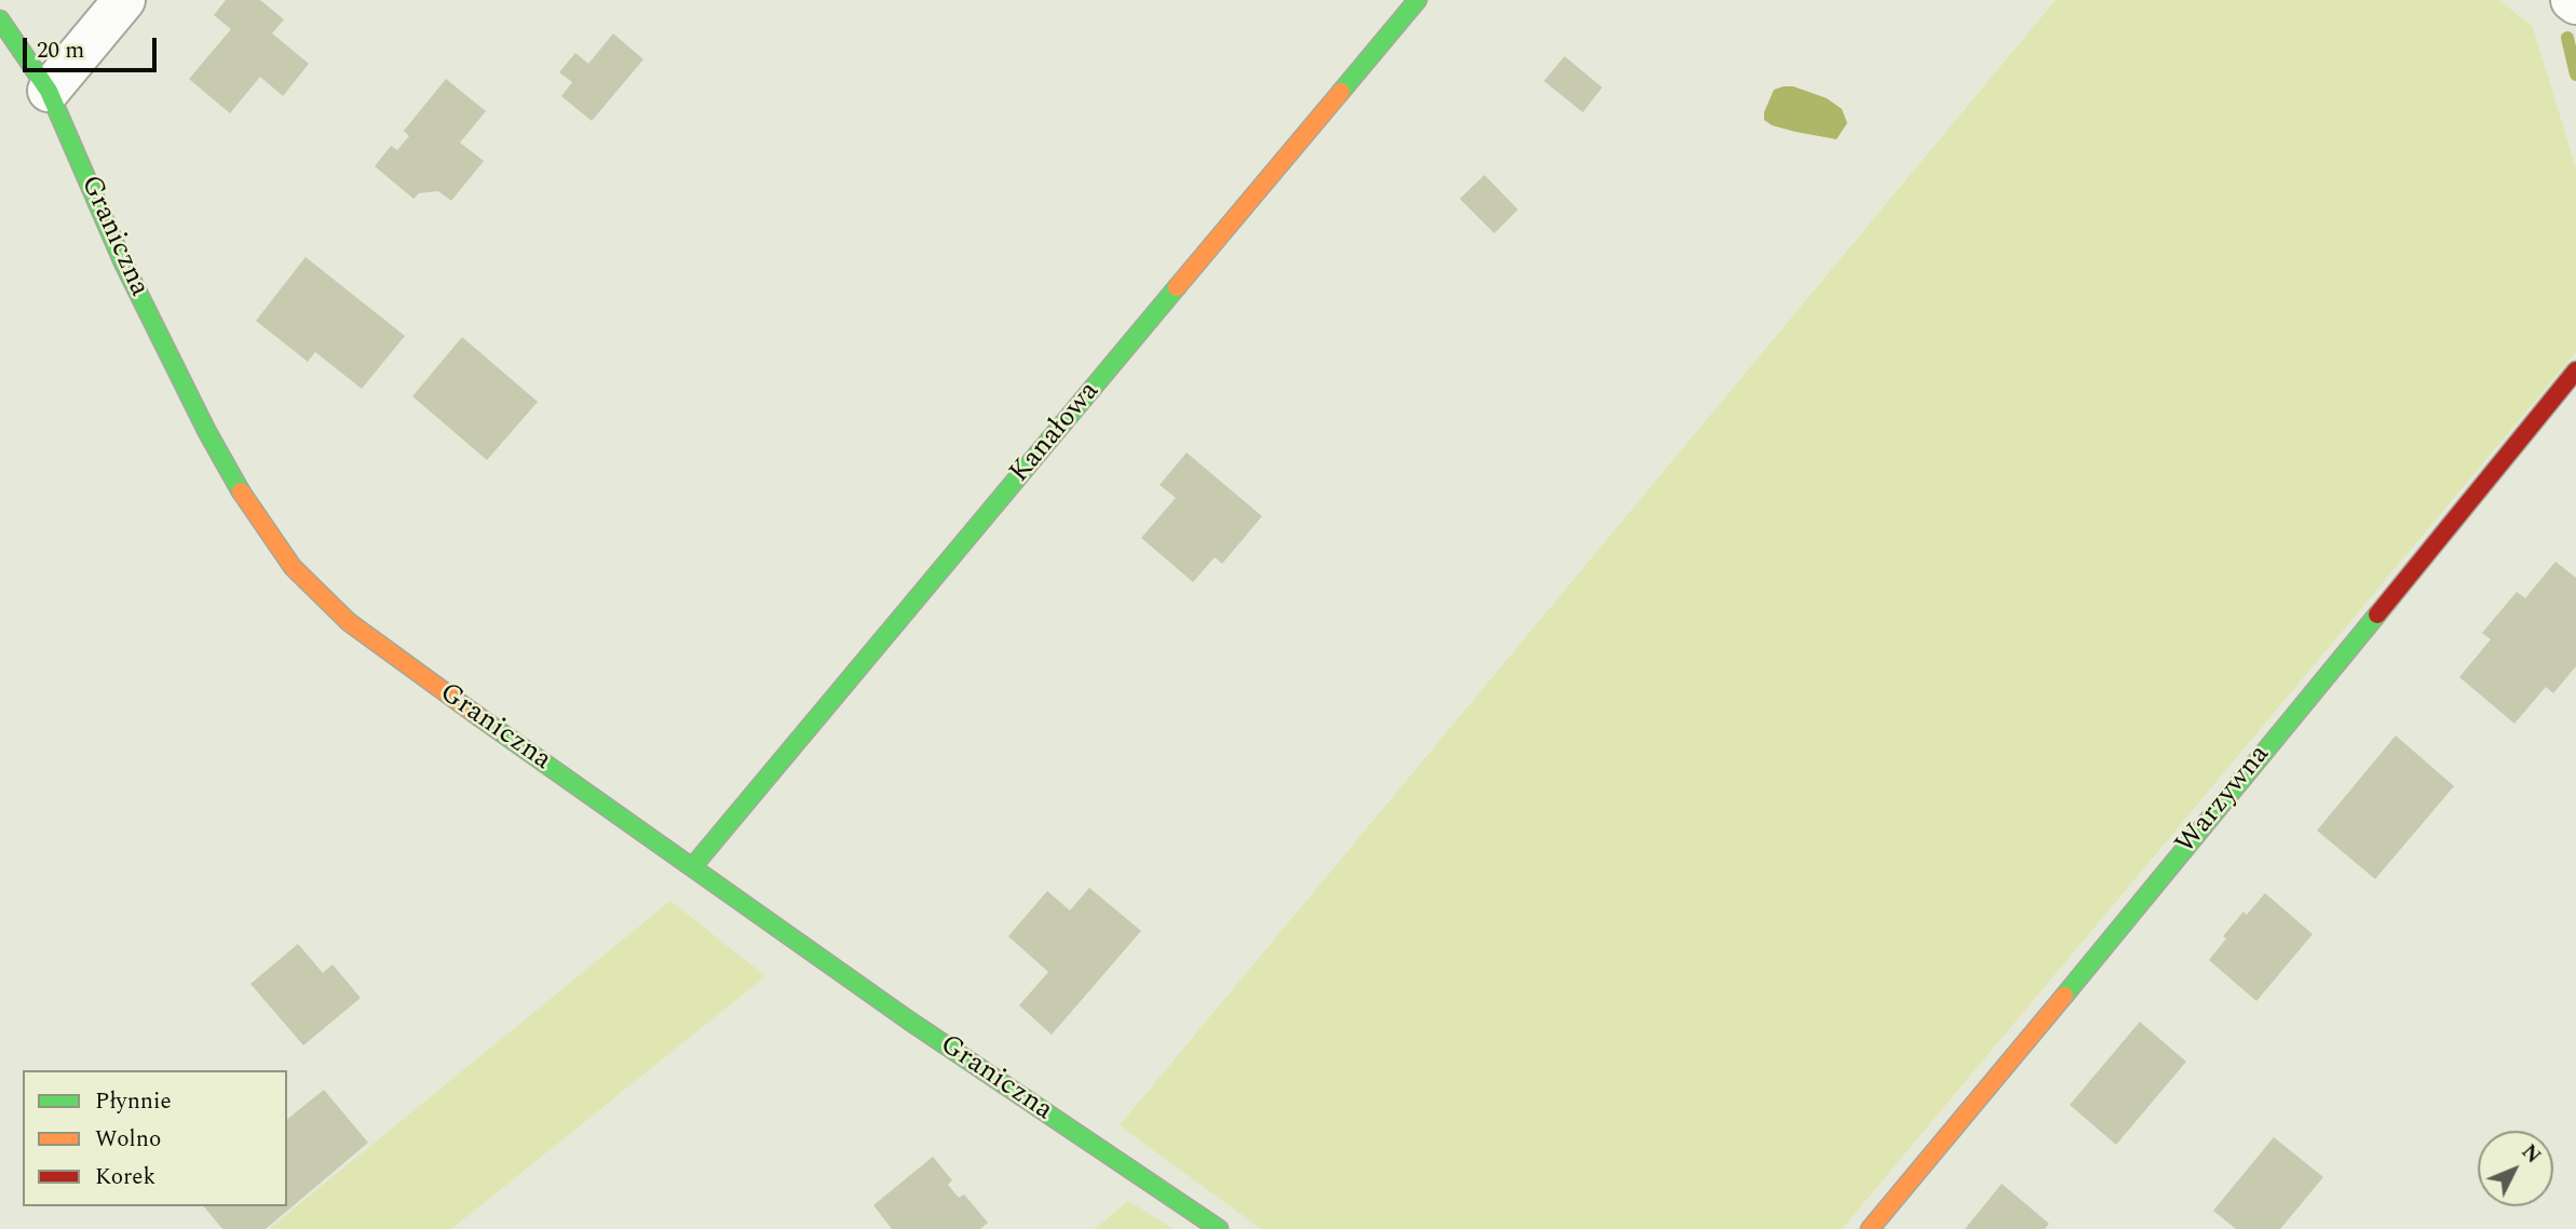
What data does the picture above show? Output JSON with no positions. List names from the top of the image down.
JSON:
{
  "streets": {
    "street": ["Graniczna", "Kanałowa", "Warzywna"]
  },
  "crossings": [
    ["Graniczna", "Kanałowa"]
  ],
  "legend": ["Płynnie", "Wolno", "Korek"],
  "scale_bar": "20 m",
  "north": "top right"
}
